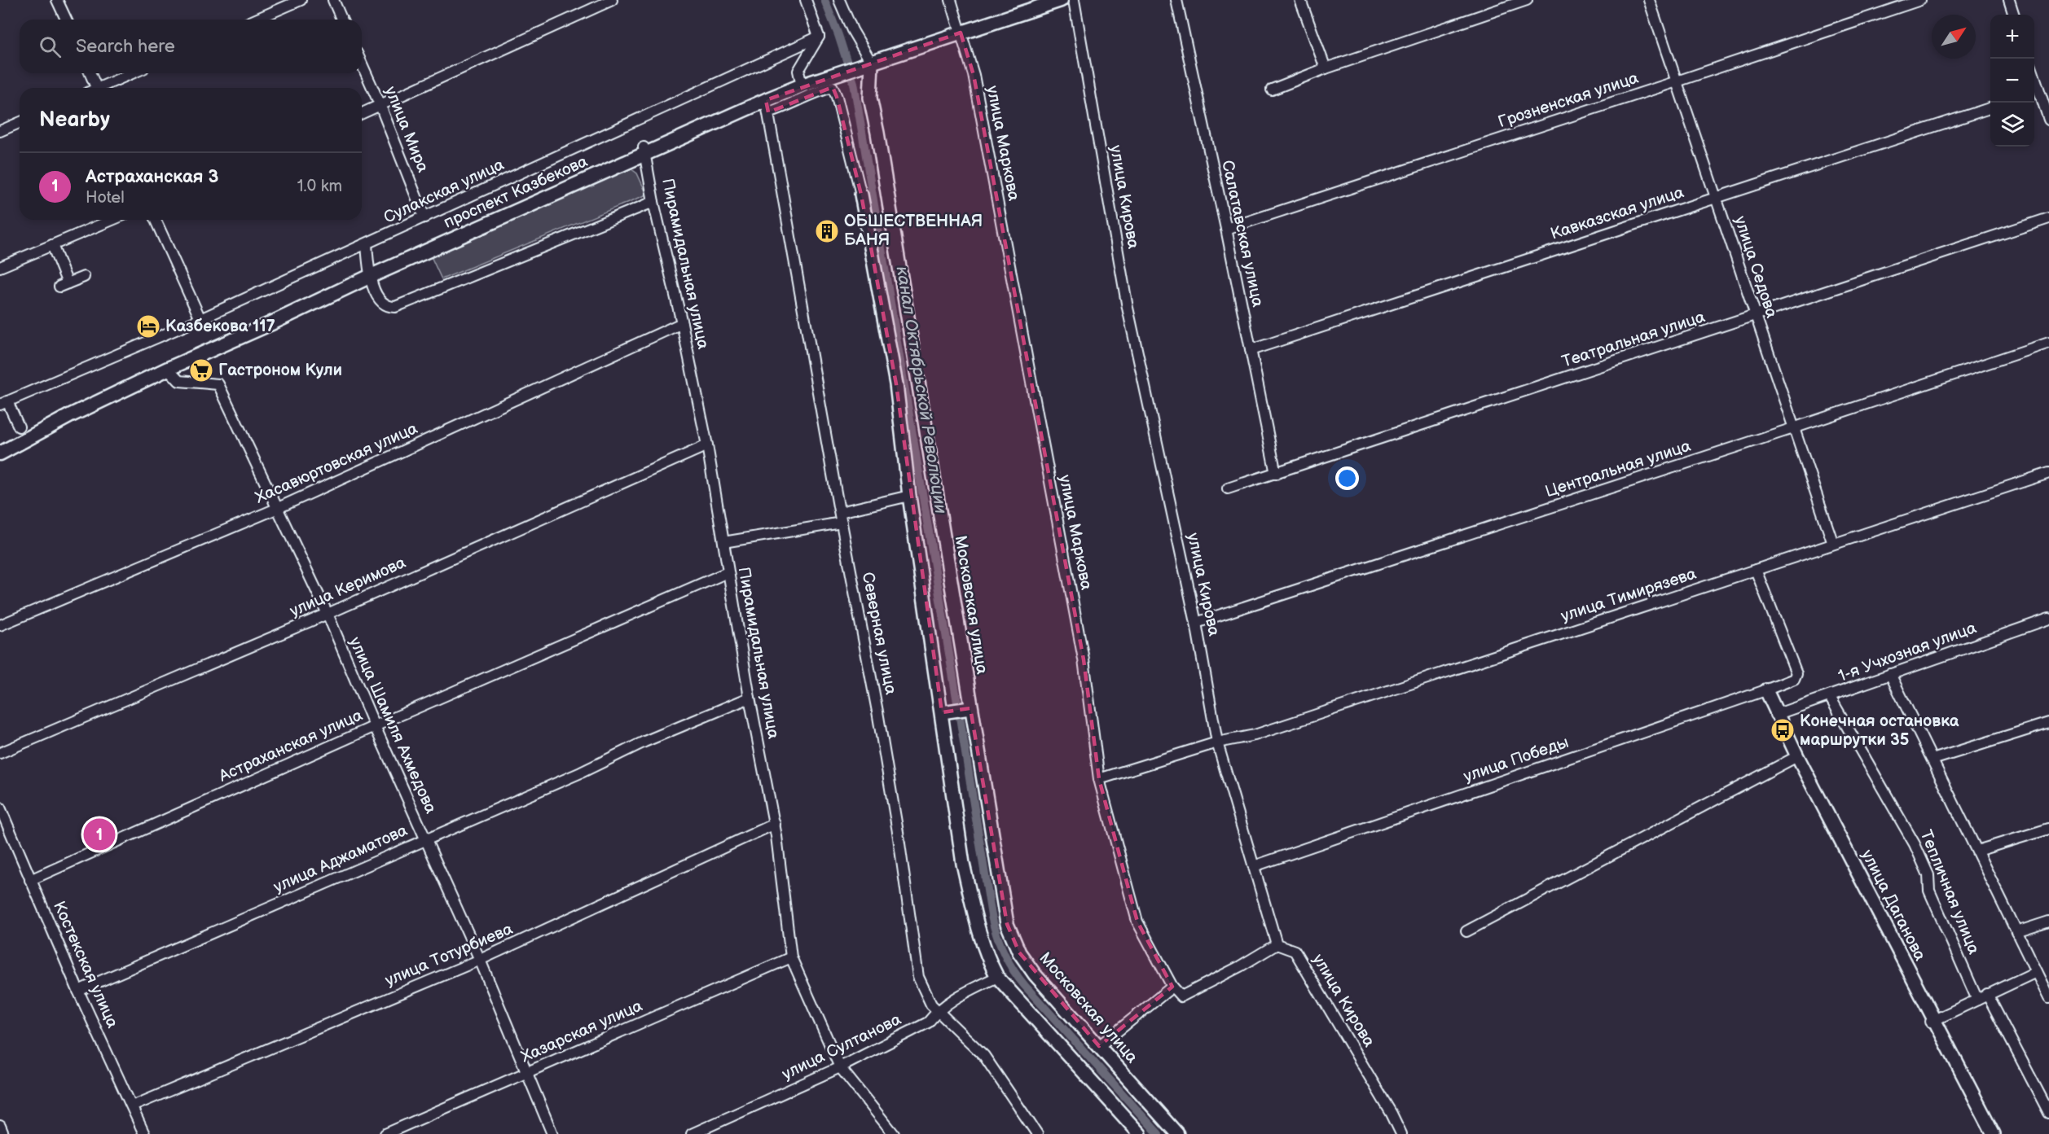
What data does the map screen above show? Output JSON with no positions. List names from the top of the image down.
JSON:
{
  "streets": {
    "highway": ["проспект Казбекова"],
    "main road": ["Московская улица", "улица Даганова"],
    "street": [
      "Грозненская улица",
      "улица Мира",
      "улица Маркова",
      "Сулакская улица",
      "улица Кирова",
      "Кавказская улица",
      "Салатавская улица",
      "Пирамидальная улица",
      "улица Седова",
      "Театральная улица",
      "Хасавюртовская улица",
      "Центральная улица",
      "улица Керимова",
      "улица Тимирязева",
      "Северная улица",
      "1-я Учхозная улица",
      "улица Шамиля Ахмедова",
      "Астраханская улица",
      "улица Победы",
      "улица Аджаматова",
      "Тепличная улица",
      "улица Тотурбиева",
      "Костекская улица",
      "Хазарская улица",
      "улица Султанова"
    ]
  },
  "crossings": [
    ["Грозненская улица", "Салатавская улица"],
    ["Грозненская улица", "улица Седова"],
    ["улица Мира", "Сулакская улица"],
    ["улица Маркова", "проспект Казбекова"],
    ["улица Маркова", "улица Тимирязева"],
    ["проспект Казбекова", "Пирамидальная улица"],
    ["проспект Казбекова", "Московская улица"],
    ["проспект Казбекова", "Северная улица"],
    ["проспект Казбекова", "улица Шамиля Ахмедова"],
    ["улица Кирова", "Центральная улица"],
    ["улица Кирова", "улица Тимирязева"],
    ["улица Кирова", "улица Победы"],
    ["Кавказская улица", "Салатавская улица"],
    ["Кавказская улица", "улица Седова"],
    ["Салатавская улица", "Театральная улица"],
    ["Пирамидальная улица", "Хасавюртовская улица"],
    ["Пирамидальная улица", "улица Керимова"],
    ["Пирамидальная улица", "Астраханская улица"],
    ["Пирамидальная улица", "улица Аджаматова"],
    ["Пирамидальная улица", "улица Тотурбиева"],
    ["Пирамидальная улица", "Хазарская улица"],
    ["Пирамидальная улица", "улица Султанова"],
    ["улица Седова", "Театральная улица"],
    ["улица Седова", "Центральная улица"],
    ["улица Седова", "улица Тимирязева"],
    ["Хасавюртовская улица", "улица Шамиля Ахмедова"],
    ["улица Керимова", "улица Шамиля Ахмедова"],
    ["улица Тимирязева", "улица Победы"],
    ["Северная улица", "улица Султанова"],
    ["1-я Учхозная улица", "Тепличная улица"],
    ["1-я Учхозная улица", "улица Даганова"],
    ["улица Шамиля Ахмедова", "Астраханская улица"],
    ["улица Шамиля Ахмедова", "улица Аджаматова"],
    ["улица Шамиля Ахмедова", "улица Тотурбиева"],
    ["улица Шамиля Ахмедова", "Хазарская улица"],
    ["Астраханская улица", "Костекская улица"],
    ["улица Победы", "улица Даганова"],
    ["улица Аджаматова", "Костекская улица"],
    ["улица Тотурбиева", "Костекская улица"]
  ],
  "water": ["канал Октябрьской Революции"],
  "places": {
    "building": ["ОБШЕСТВЕННАЯ БАНЯ"],
    "hotel": ["Казбекова 117"],
    "supermarket": ["Гастроном Кули"],
    "bus stop": ["Конечная остановка маршрутки 35"]
  },
  "north": "top right",
  "page": {
    "map_buttons": ["+", "−"],
    "search": "Search here",
    "heading": "Nearby",
    "list": [
      {
        "mark": "1",
        "name": "Астраханская 3",
        "note": "Hotel",
        "value": "1.0 km"
      }
    ],
    "pins": "1"
  }
}
